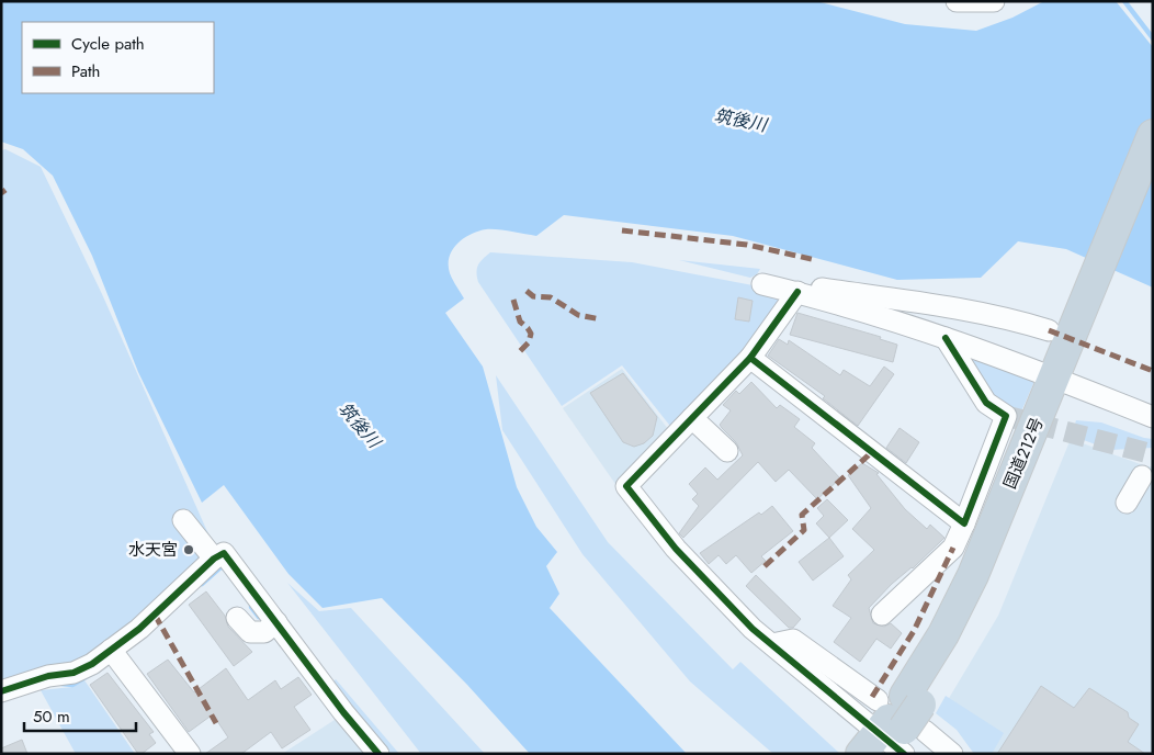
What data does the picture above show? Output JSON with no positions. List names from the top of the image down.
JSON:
{
  "streets": {
    "highway": ["国道212号"]
  },
  "water": ["筑後川"],
  "places": ["水天宮"],
  "legend": ["Cycle path", "Path"],
  "scale_bar": "50 m"
}
